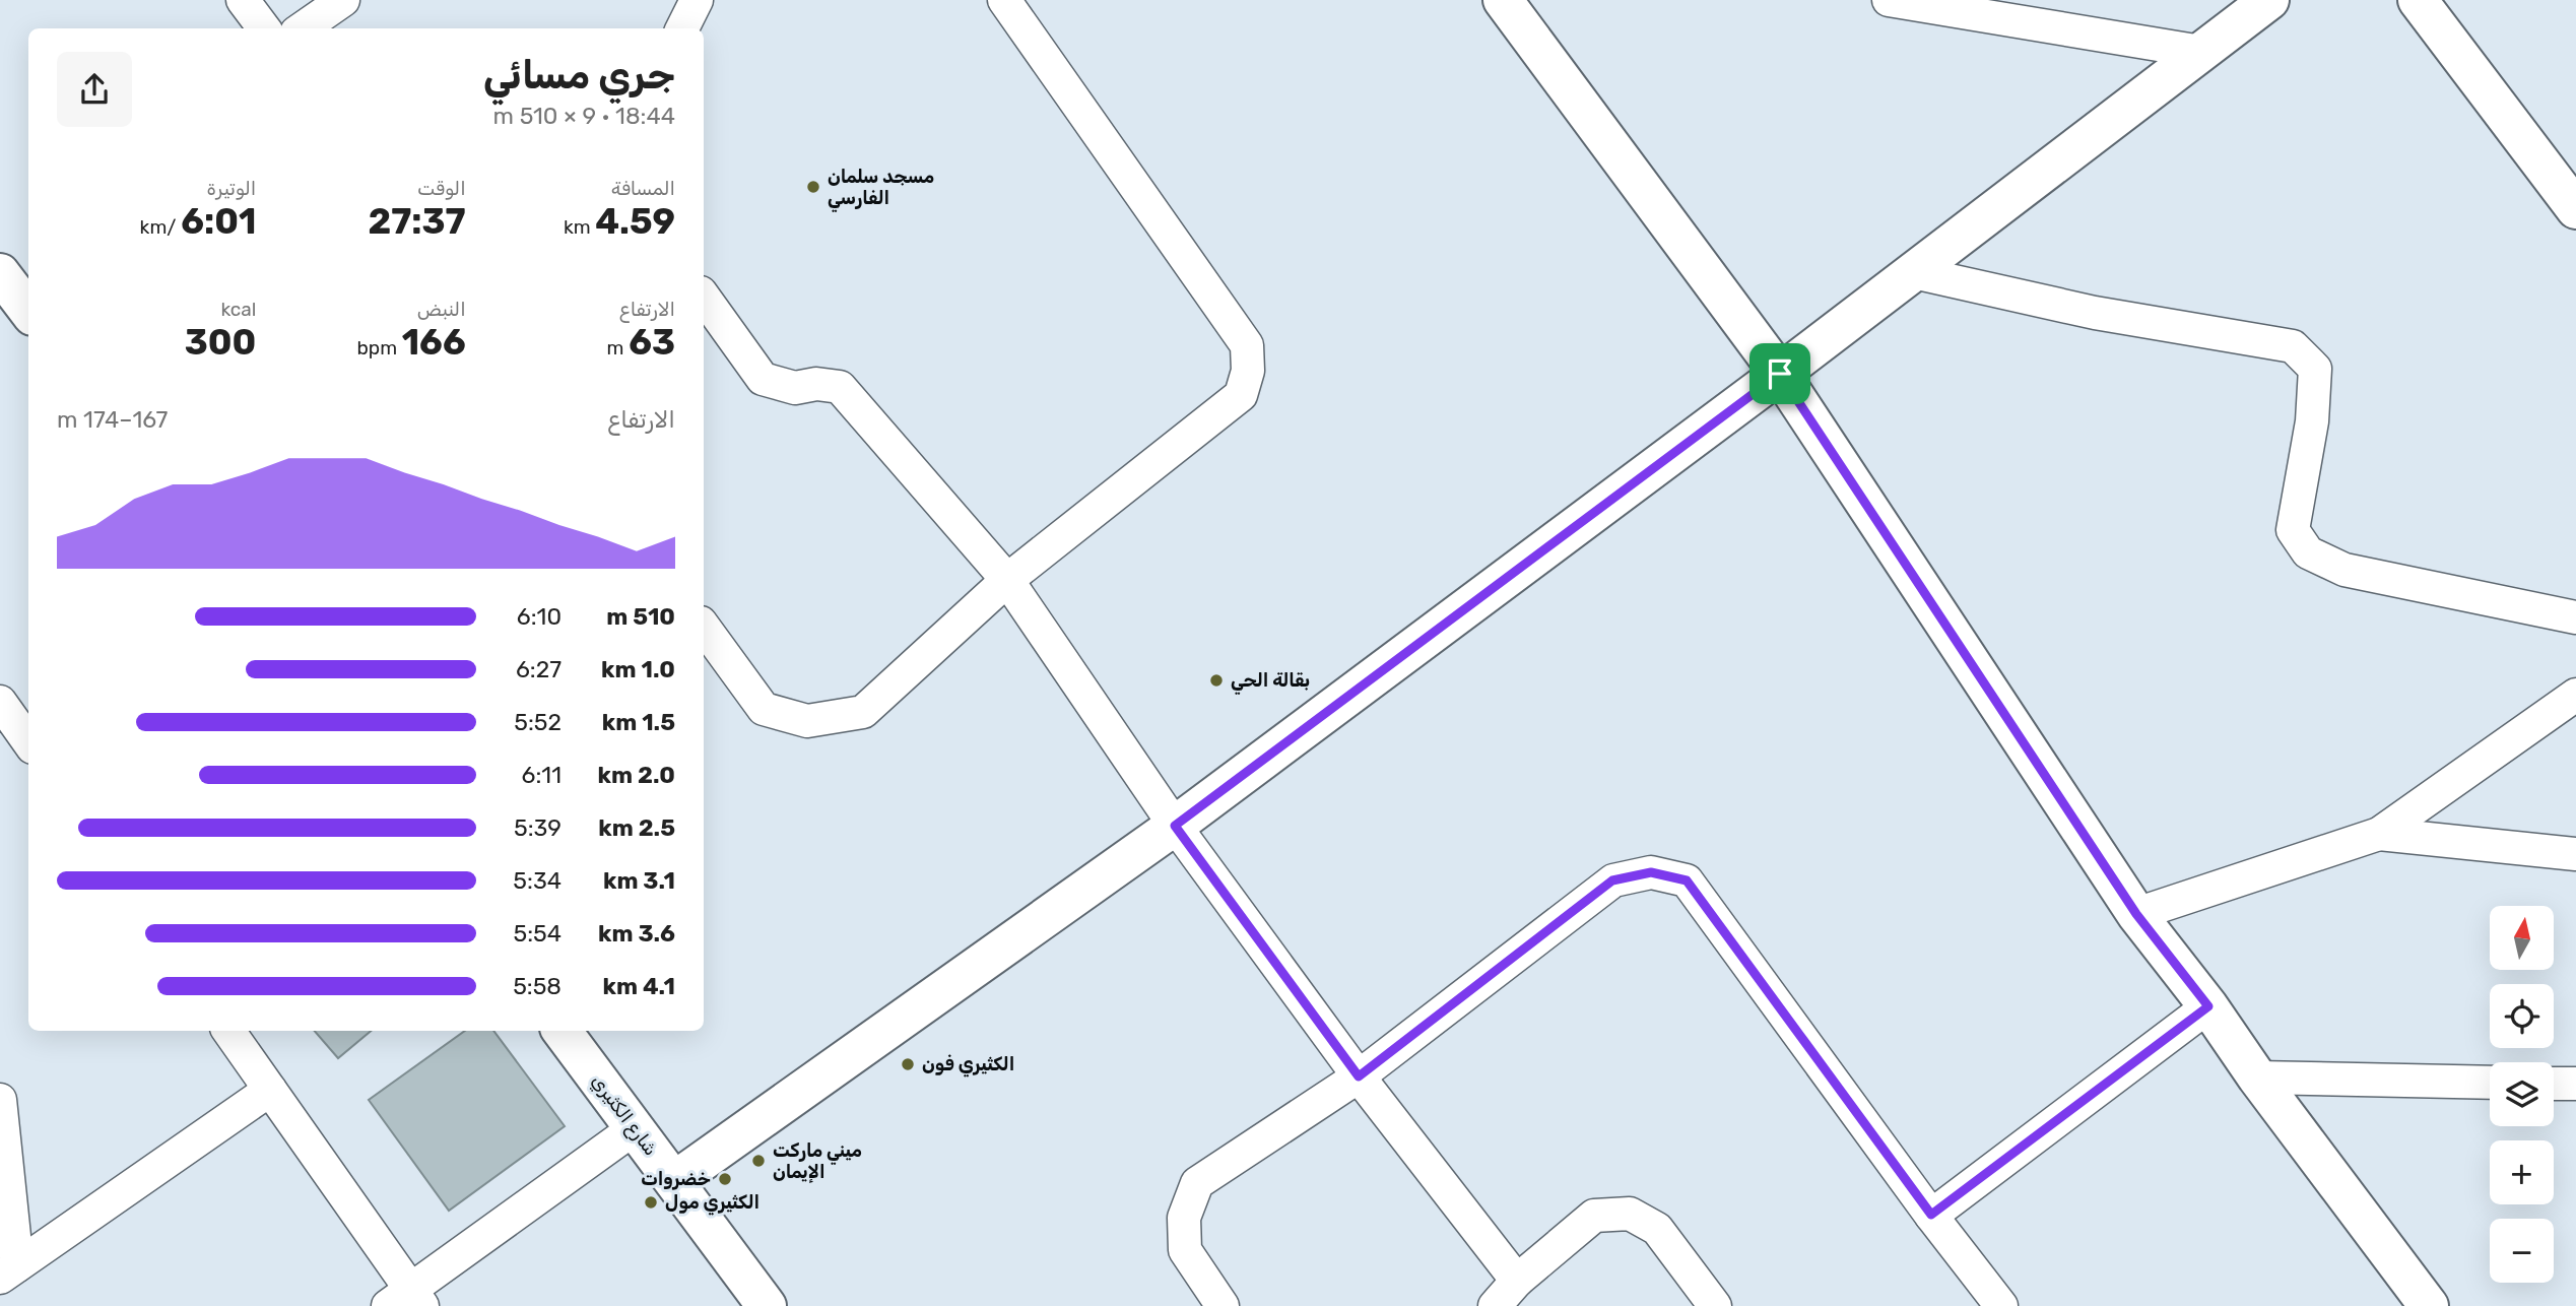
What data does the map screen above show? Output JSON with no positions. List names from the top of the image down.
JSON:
{
  "streets": {
    "street": ["شارع الكثيري"]
  },
  "places": [
    "مسجد سلمان الفارسي",
    "بقالة الحي",
    "الكثيري فون",
    "ميني ماركت الإيمان",
    "خضروات",
    "الكثيري مول"
  ],
  "north": "top",
  "page": {
    "heading": ["جري مسائي", "18:44 · 9 × 510 m"],
    "stats": [
      ["المسافة", "4.59 km"],
      ["الوقت", "27:37"],
      ["الوتيرة", "6:01 /km"],
      ["الارتفاع", "63 m"],
      ["النبض", "166 bpm"],
      ["kcal", "300"]
    ],
    "chart": ["الارتفاع", "167–174 m"],
    "list": [
      {
        "name": "510 m",
        "note": "6:10"
      },
      {
        "name": "1.0 km",
        "note": "6:27"
      },
      {
        "name": "1.5 km",
        "note": "5:52"
      },
      {
        "name": "2.0 km",
        "note": "6:11"
      },
      {
        "name": "2.5 km",
        "note": "5:39"
      },
      {
        "name": "3.1 km",
        "note": "5:34"
      },
      {
        "name": "3.6 km",
        "note": "5:54"
      },
      {
        "name": "4.1 km",
        "note": "5:58"
      }
    ],
    "map_buttons": ["+", "−"]
  }
}
